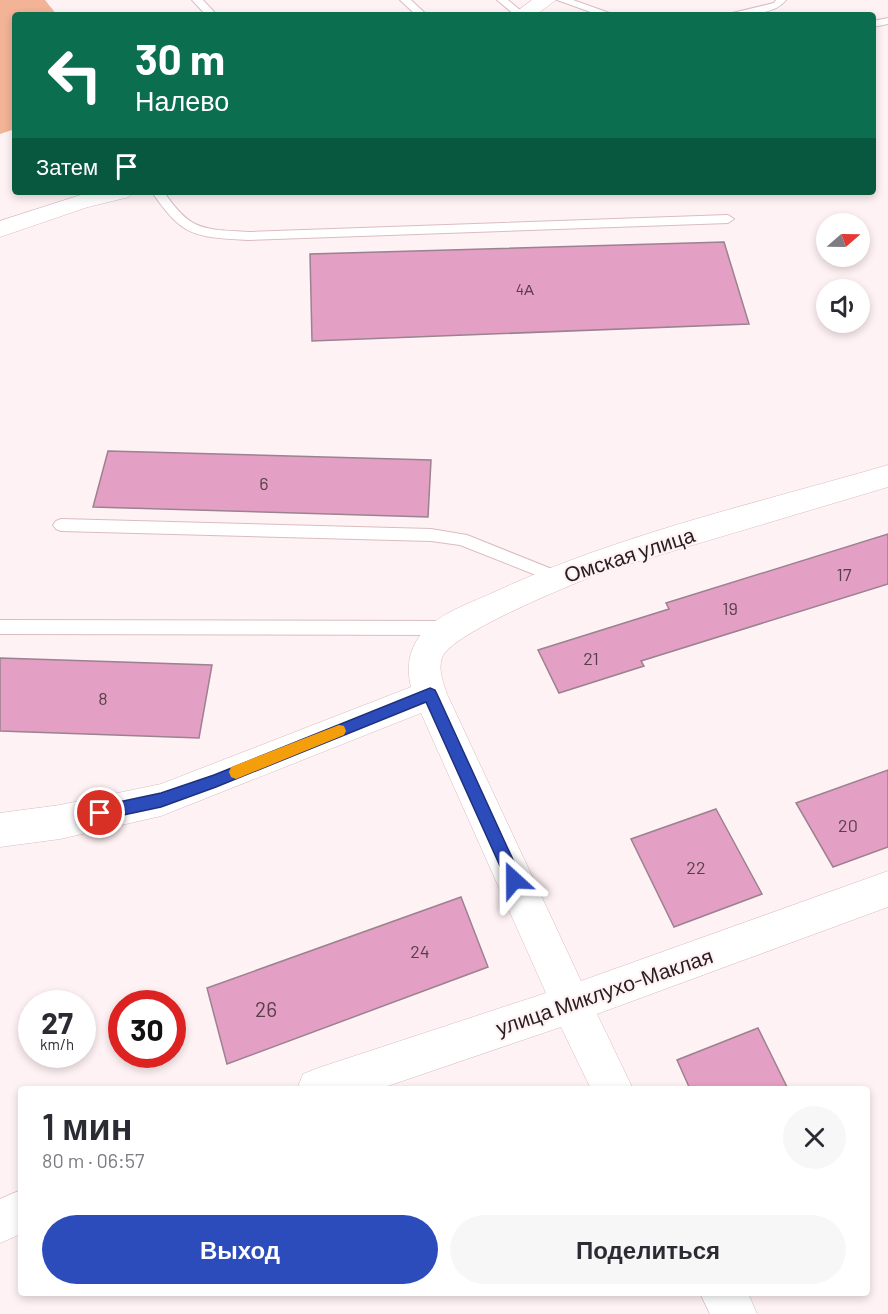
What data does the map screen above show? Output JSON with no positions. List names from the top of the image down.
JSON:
{
  "streets": {
    "street": ["Омская улица", "улица Миклухо-Маклая"]
  },
  "crossings": [
    ["Омская улица", "улица Миклухо-Маклая"]
  ],
  "house_numbers": [
    "4А",
    "6",
    "17",
    "19",
    "21",
    "8",
    "20",
    "22",
    "24",
    "26"
  ],
  "north": "right",
  "page": {
    "turn": ["30 m", "Налево"],
    "then": "Затем",
    "speed": "27 km/h",
    "limit": "30",
    "heading": ["1 мин", "80 m · 06:57"],
    "buttons": ["Выход", "Поделиться"]
  }
}
